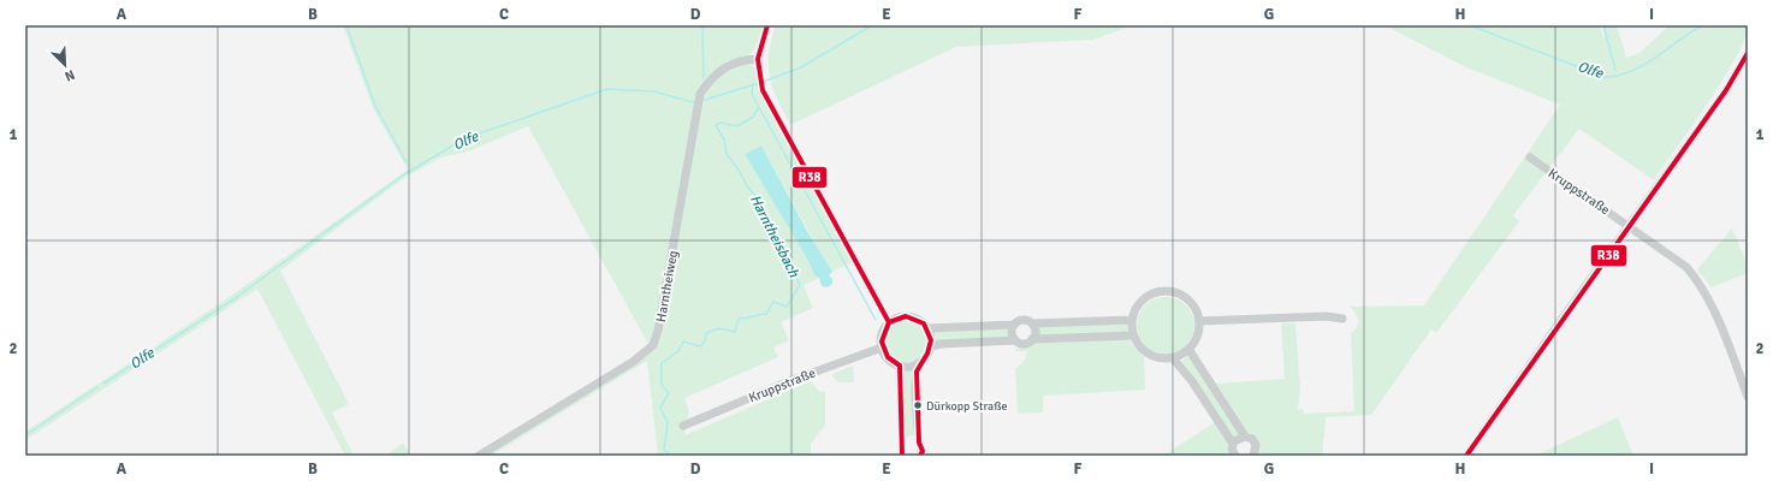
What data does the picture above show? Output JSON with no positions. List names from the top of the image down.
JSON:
{
  "streets": {
    "street": ["Kruppstraße", "Harntheiweg"]
  },
  "water": ["Olfe", "Harntheisbach"],
  "places": ["Dürkopp Straße"],
  "lines": ["transit line R38"],
  "north": "bottom right",
  "grid": {
    "columns": [
      "A",
      "B",
      "C",
      "D",
      "E",
      "F",
      "G",
      "H",
      "I"
    ],
    "rows": ["1", "2"]
  }
}
